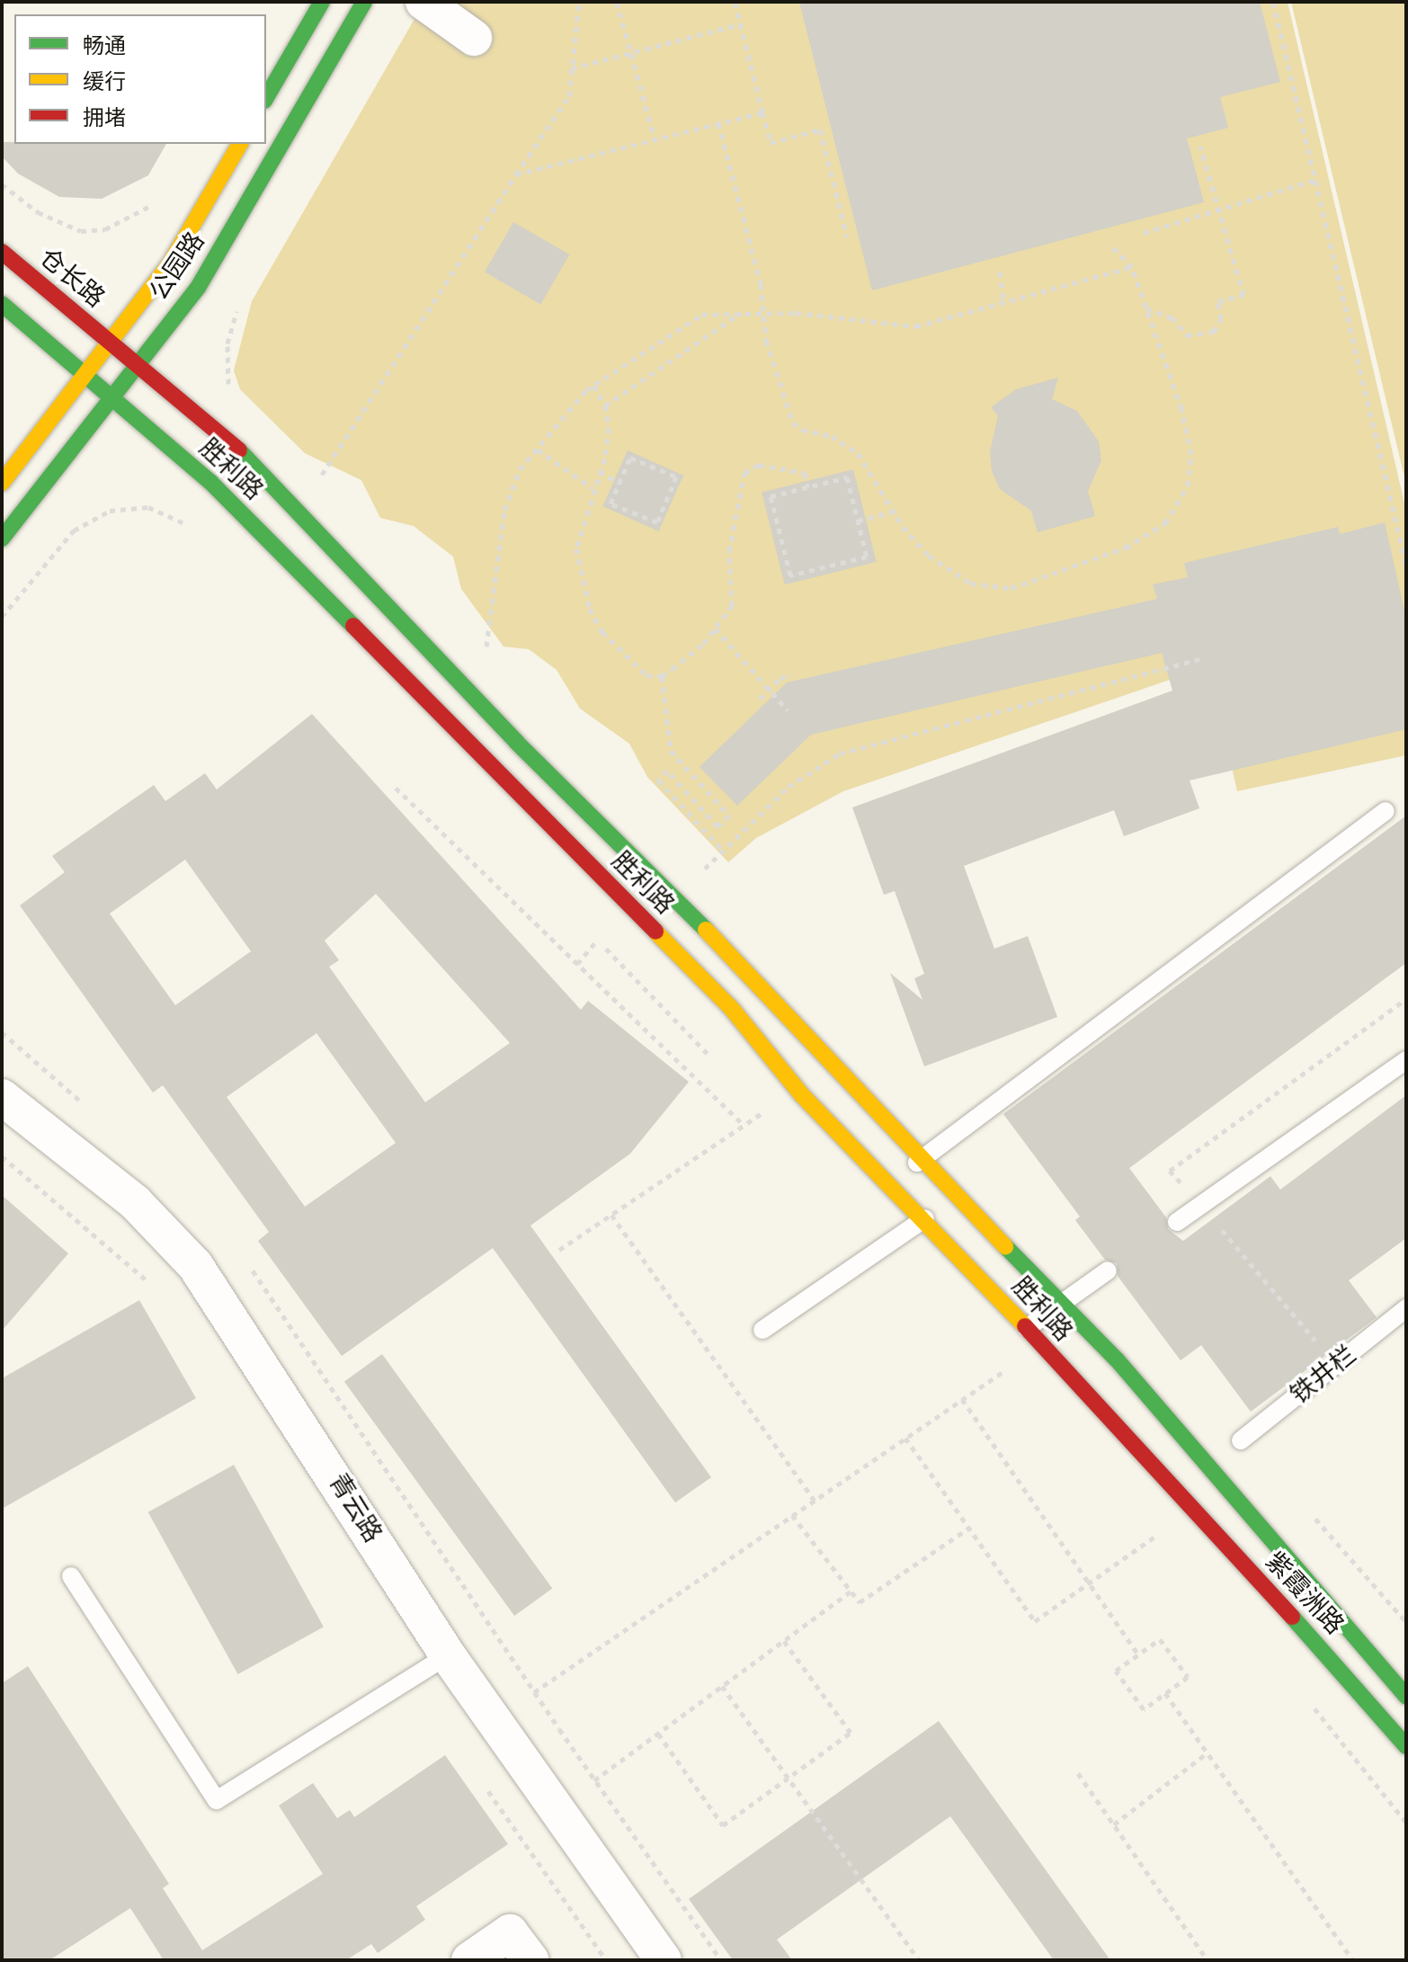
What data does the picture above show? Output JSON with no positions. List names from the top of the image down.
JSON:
{
  "streets": {
    "street": [
      "公园路",
      "仓长路",
      "胜利路",
      "青云路",
      "紫霞洲路"
    ],
    "lane": ["铁井栏"]
  },
  "crossings": [
    ["公园路", "仓长路"],
    ["公园路", "胜利路"],
    ["仓长路", "胜利路"],
    ["胜利路", "紫霞洲路"]
  ],
  "legend": ["畅通", "缓行", "拥堵"]
}
